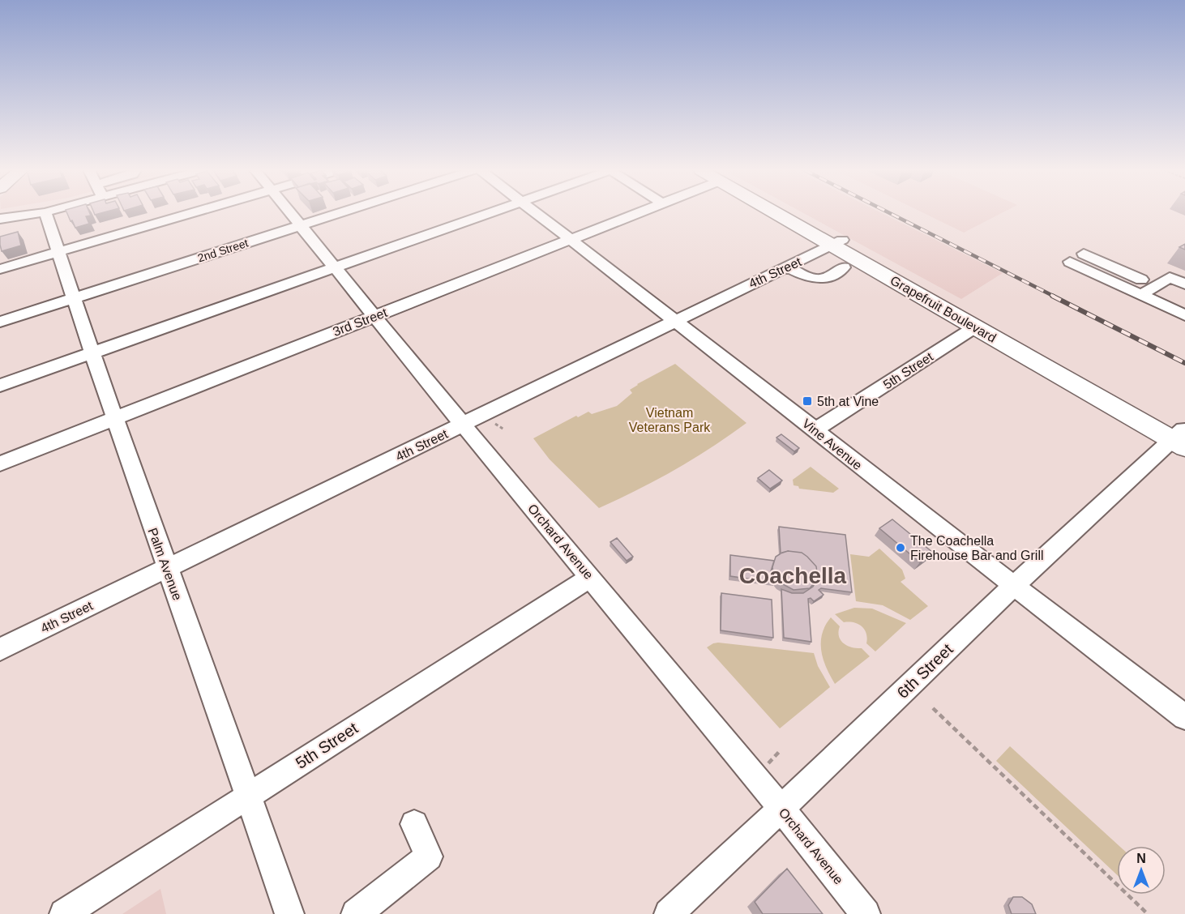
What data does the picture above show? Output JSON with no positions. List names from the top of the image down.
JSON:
{
  "streets": {
    "main road": ["Grapefruit Boulevard"],
    "street": [
      "2nd Street",
      "4th Street",
      "3rd Street",
      "5th Street",
      "Vine Avenue",
      "Orchard Avenue",
      "Palm Avenue",
      "6th Street"
    ]
  },
  "crossings": [
    ["2nd Street", "Orchard Avenue"],
    ["2nd Street", "Palm Avenue"],
    ["4th Street", "Grapefruit Boulevard"],
    ["4th Street", "Vine Avenue"],
    ["4th Street", "Orchard Avenue"],
    ["4th Street", "Palm Avenue"],
    ["Grapefruit Boulevard", "5th Street"],
    ["Grapefruit Boulevard", "6th Street"],
    ["3rd Street", "Vine Avenue"],
    ["3rd Street", "Orchard Avenue"],
    ["3rd Street", "Palm Avenue"],
    ["5th Street", "Vine Avenue"],
    ["5th Street", "Orchard Avenue"],
    ["5th Street", "Palm Avenue"],
    ["Vine Avenue", "6th Street"],
    ["Orchard Avenue", "6th Street"]
  ],
  "districts": ["Coachella"],
  "parks": ["Vietnam Veterans Park"],
  "places": {
    "transit": ["5th at Vine"],
    "other": ["The Coachella Firehouse Bar and Grill"]
  },
  "north": "top"
}
